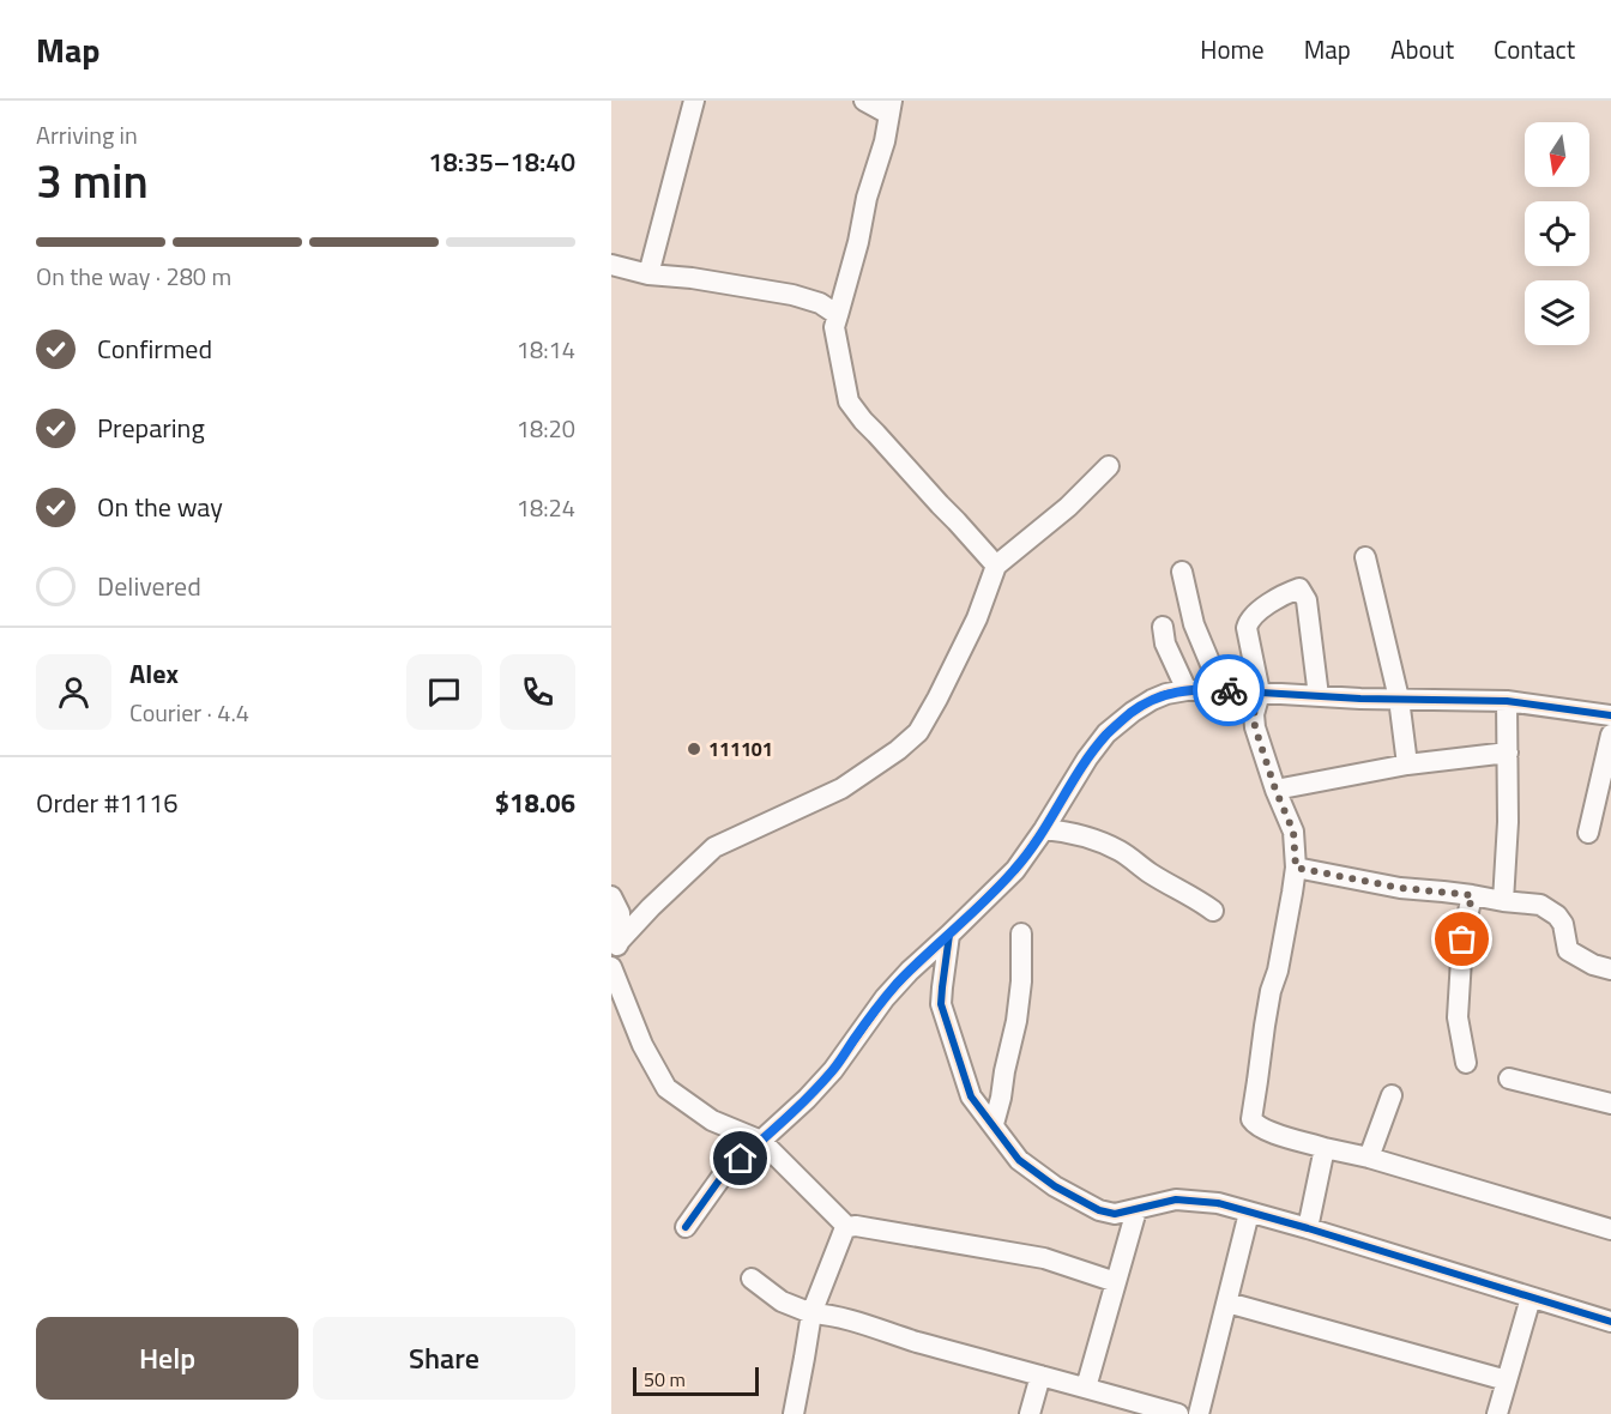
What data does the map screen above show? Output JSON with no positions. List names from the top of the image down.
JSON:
{
  "places": ["111101"],
  "scale_bar": "50 m",
  "north": "bottom",
  "page": {
    "header": "Map",
    "nav": [
      "Home",
      "Map",
      "About",
      "Contact"
    ],
    "heading": ["3 min", "Arriving in", "18:35–18:40"],
    "panel": [
      "Alex",
      "Courier · 4.4",
      "Order #1116",
      "$18.06"
    ],
    "bar": "On the way · 280 m",
    "list": [
      ["Confirmed", "18:14"],
      ["Preparing", "18:20"],
      ["On the way", "18:24"],
      "Delivered"
    ],
    "buttons": ["Help", "Share"],
    "scale": "50 m"
  }
}
